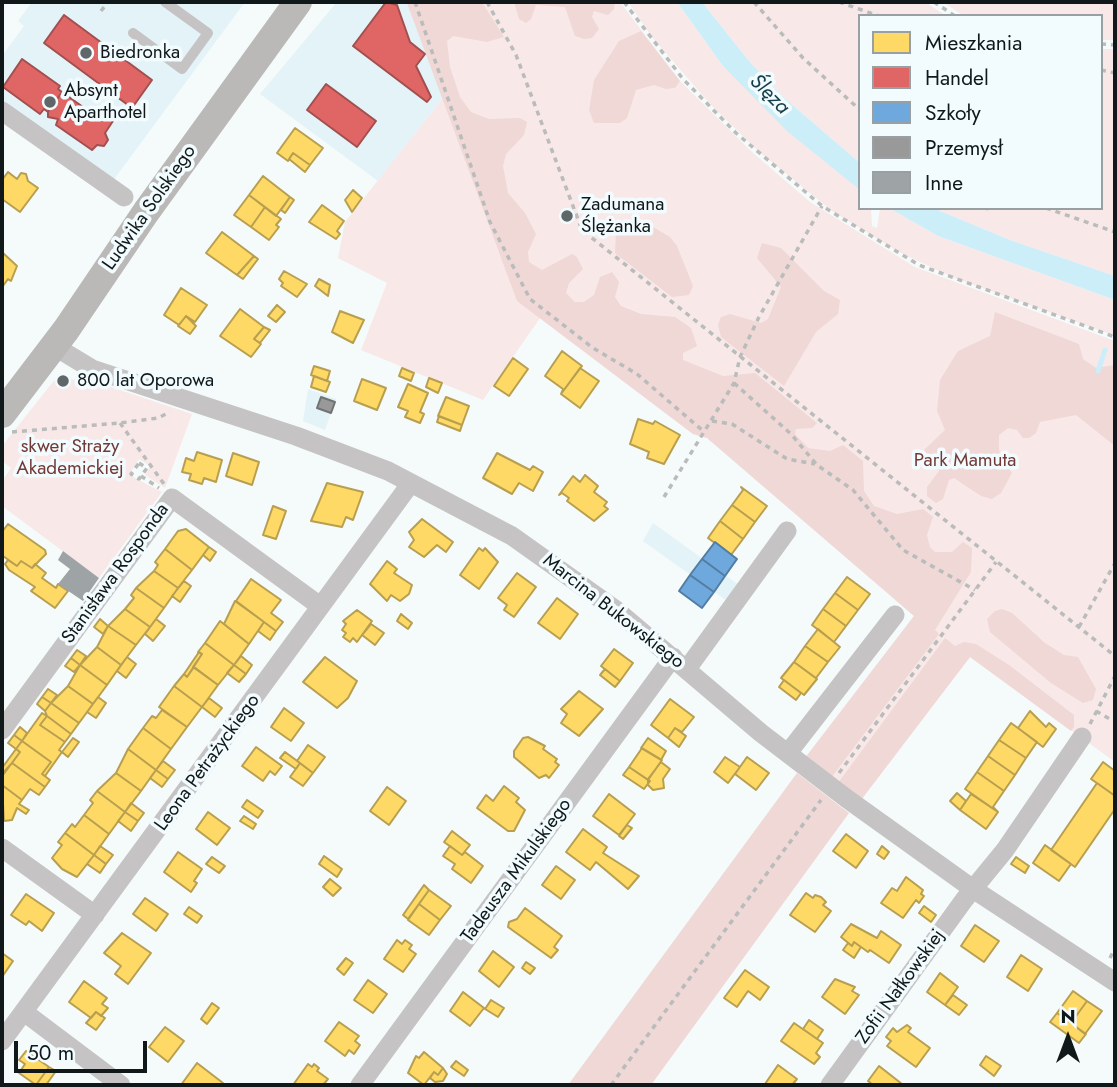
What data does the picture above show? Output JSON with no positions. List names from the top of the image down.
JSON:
{
  "streets": {
    "main road": ["Ludwika Solskiego"],
    "street": [
      "Stanisława Rosponda",
      "Marcina Bukowskiego",
      "Leona Petrażyckiego",
      "Tadeusza Mikulskiego",
      "Zofii Nałkowskiej"
    ]
  },
  "crossings": [
    ["Ludwika Solskiego", "Marcina Bukowskiego"],
    ["Stanisława Rosponda", "Leona Petrażyckiego"],
    ["Marcina Bukowskiego", "Leona Petrażyckiego"],
    ["Marcina Bukowskiego", "Tadeusza Mikulskiego"],
    ["Marcina Bukowskiego", "Zofii Nałkowskiej"]
  ],
  "water": ["Ślęza"],
  "parks": ["skwer Straży Akademickiej", "Park Mamuta"],
  "places": [
    "Biedronka",
    "Absynt Aparthotel",
    "Zadumana Ślężanka",
    "800 lat Oporowa"
  ],
  "legend": [
    "Mieszkania",
    "Handel",
    "Szkoły",
    "Przemysł",
    "Inne"
  ],
  "scale_bar": "50 m",
  "north": "top"
}
